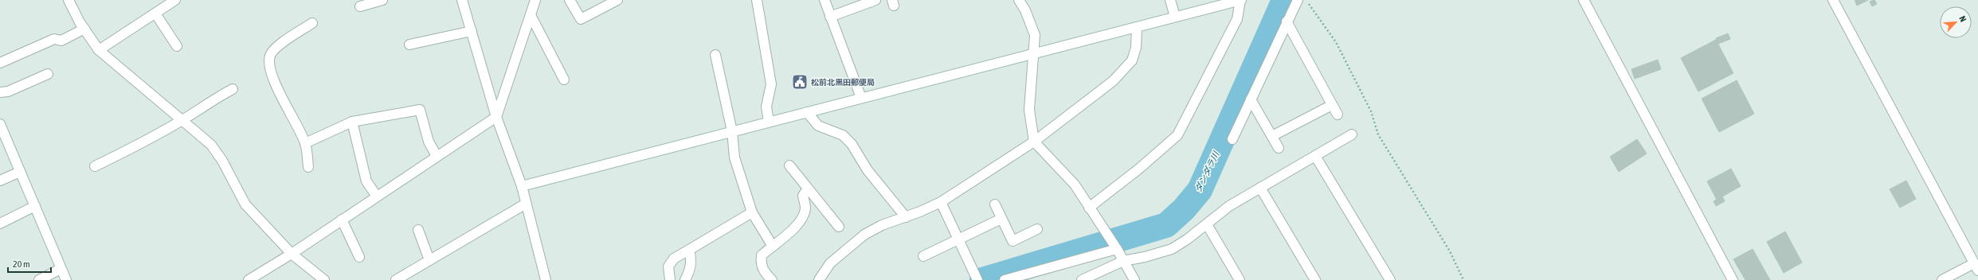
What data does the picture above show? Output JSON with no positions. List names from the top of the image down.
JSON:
{
  "water": ["ダンダラ川"],
  "places": {
    "public building": ["松前北黒田郵便局"]
  },
  "scale_bar": "20 m",
  "north": "top right"
}
